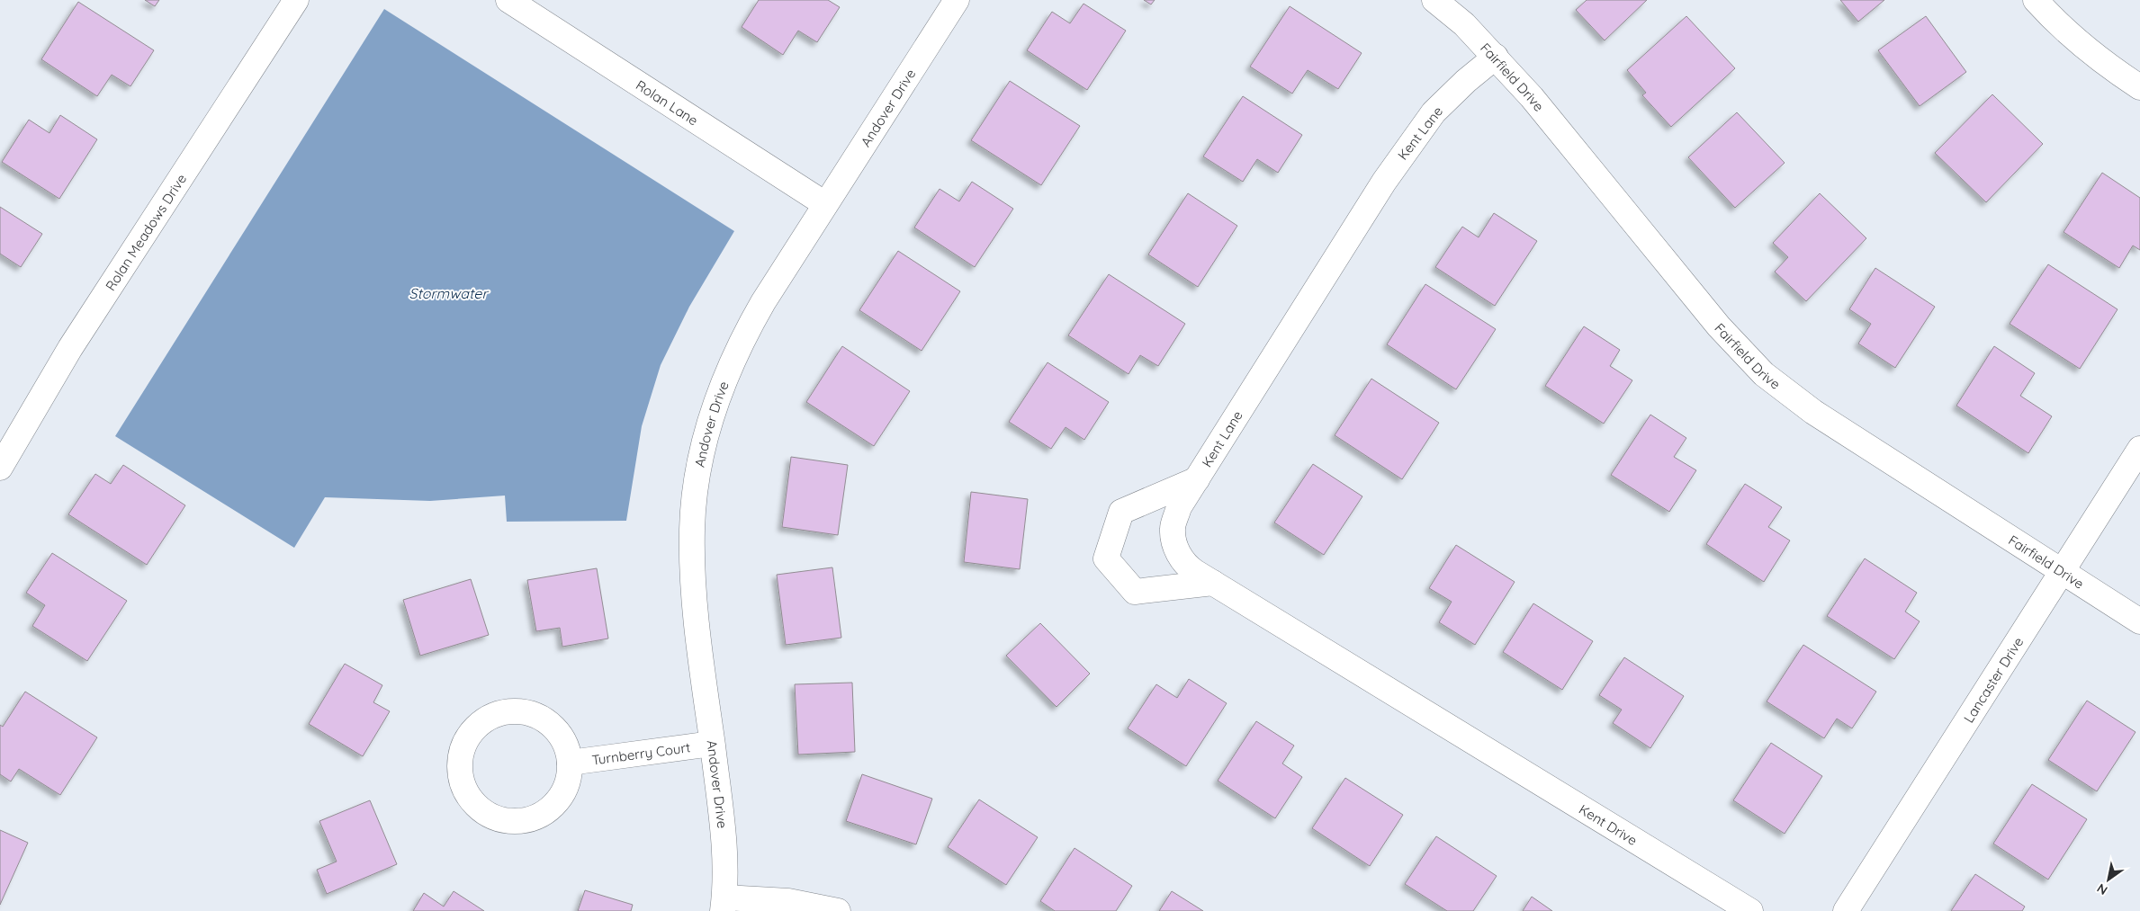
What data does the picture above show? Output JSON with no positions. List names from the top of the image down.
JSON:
{
  "streets": {
    "street": [
      "Fairfield Drive",
      "Rolan Lane",
      "Andover Drive",
      "Kent Lane",
      "Rolan Meadows Drive",
      "Lancaster Drive",
      "Turnberry Court",
      "Kent Drive"
    ]
  },
  "crossings": [
    ["Fairfield Drive", "Kent Lane"],
    ["Fairfield Drive", "Lancaster Drive"],
    ["Rolan Lane", "Andover Drive"],
    ["Andover Drive", "Turnberry Court"],
    ["Kent Lane", "Kent Drive"]
  ],
  "water": ["Stormwater"],
  "north": "bottom left"
}
